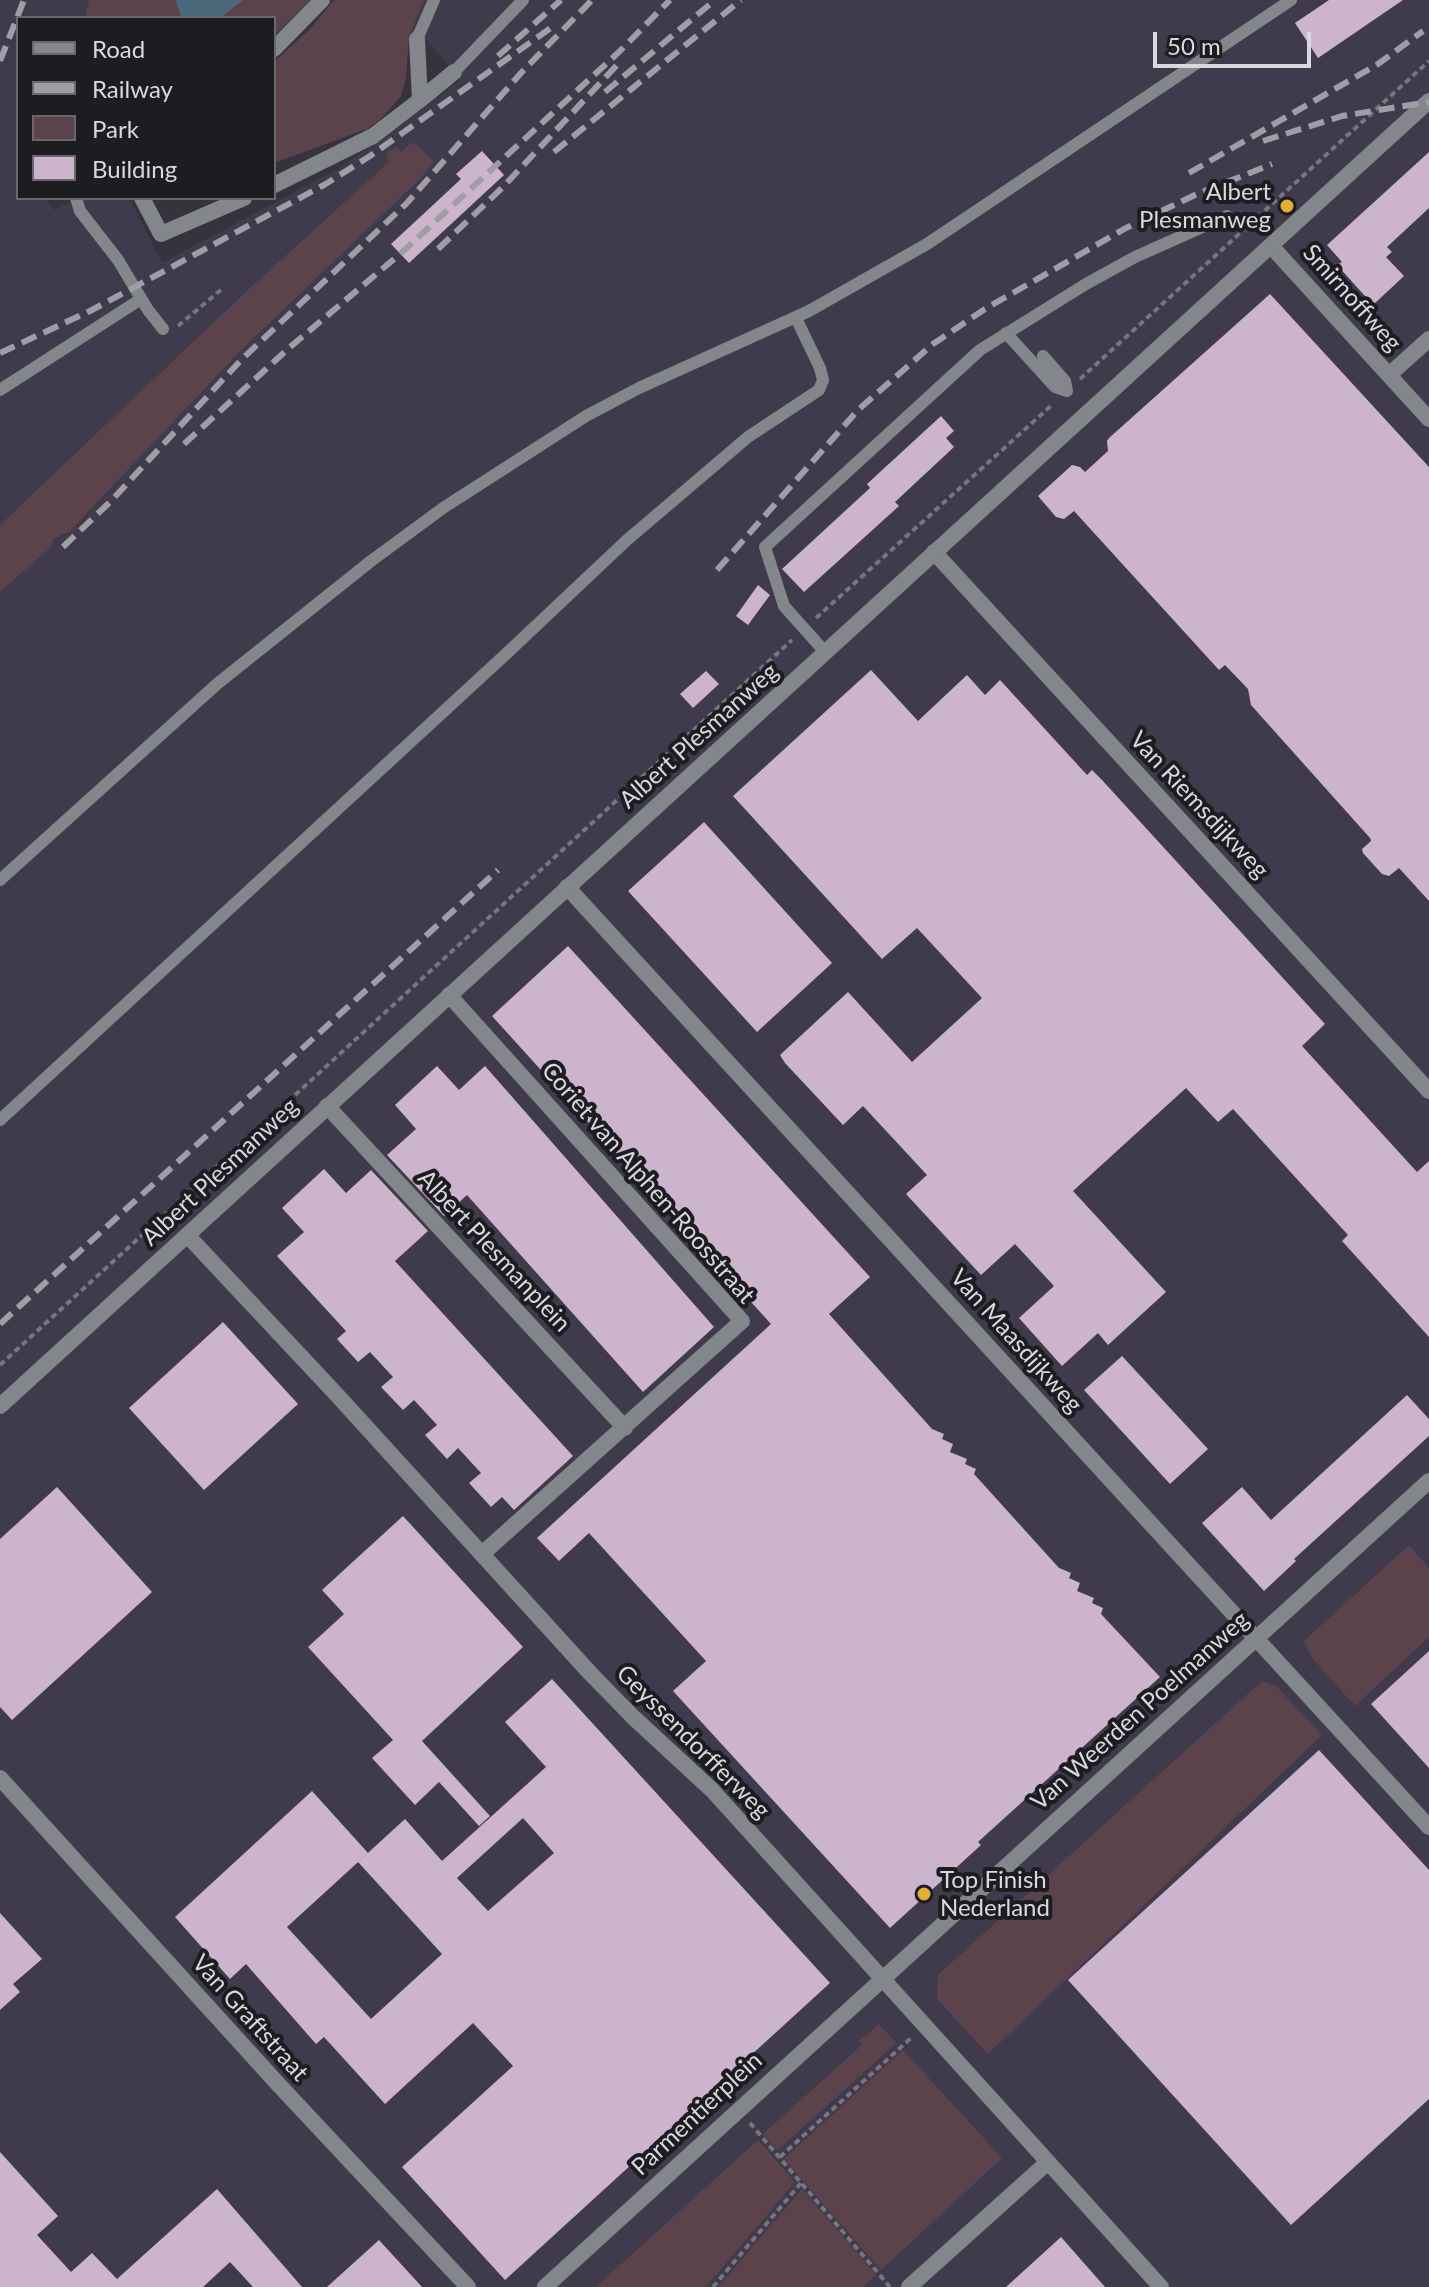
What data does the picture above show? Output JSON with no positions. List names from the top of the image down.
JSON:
{
  "streets": {
    "street": [
      "Smirnoffweg",
      "Albert Plesmanweg",
      "Van Riemsdijkweg",
      "Coriet van Alphen-Roosstraat",
      "Albert Plesmanplein",
      "Van Maasdijkweg",
      "Van Weerden Poelmanweg",
      "Geyssendorfferweg",
      "Van Graftstraat",
      "Parmentierplein"
    ]
  },
  "crossings": [
    ["Smirnoffweg", "Albert Plesmanweg"],
    ["Albert Plesmanweg", "Van Riemsdijkweg"],
    ["Albert Plesmanweg", "Coriet van Alphen-Roosstraat"],
    ["Albert Plesmanweg", "Albert Plesmanplein"],
    ["Albert Plesmanweg", "Van Maasdijkweg"],
    ["Albert Plesmanweg", "Geyssendorfferweg"],
    ["Coriet van Alphen-Roosstraat", "Albert Plesmanplein"],
    ["Coriet van Alphen-Roosstraat", "Geyssendorfferweg"],
    ["Van Maasdijkweg", "Van Weerden Poelmanweg"],
    ["Van Weerden Poelmanweg", "Geyssendorfferweg"],
    ["Van Weerden Poelmanweg", "Parmentierplein"],
    ["Geyssendorfferweg", "Parmentierplein"]
  ],
  "places": ["Albert Plesmanweg", "Top Finish Nederland"],
  "legend": [
    "Road",
    "Railway",
    "Park",
    "Building"
  ],
  "scale_bar": "50 m"
}
